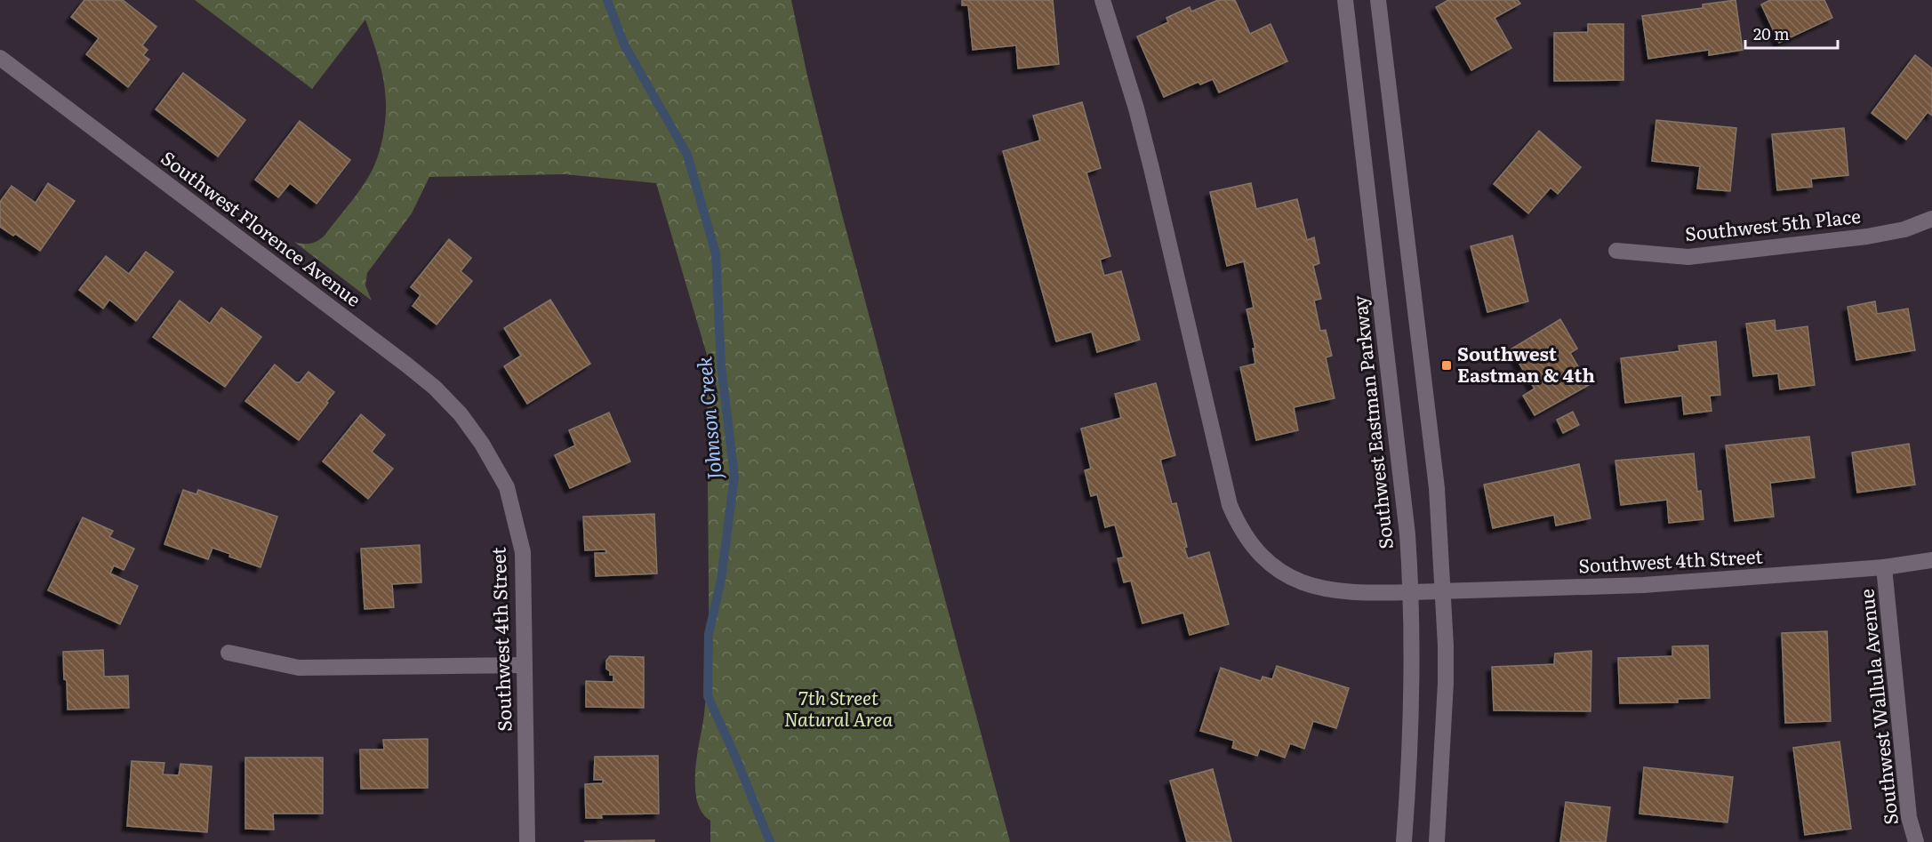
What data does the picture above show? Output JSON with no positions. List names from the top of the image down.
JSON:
{
  "streets": {
    "street": [
      "Southwest 5th Place",
      "Southwest Florence Avenue",
      "Southwest Eastman Parkway",
      "Southwest 4th Street",
      "Southwest Wallula Avenue"
    ]
  },
  "crossings": [
    ["Southwest Florence Avenue", "Southwest 4th Street"],
    ["Southwest Eastman Parkway", "Southwest 4th Street"],
    ["Southwest 4th Street", "Southwest Wallula Avenue"]
  ],
  "water": ["Johnson Creek"],
  "parks": ["7th Street Natural Area"],
  "places": {
    "transit": ["Southwest Eastman & 4th"]
  },
  "scale_bar": "20 m"
}
